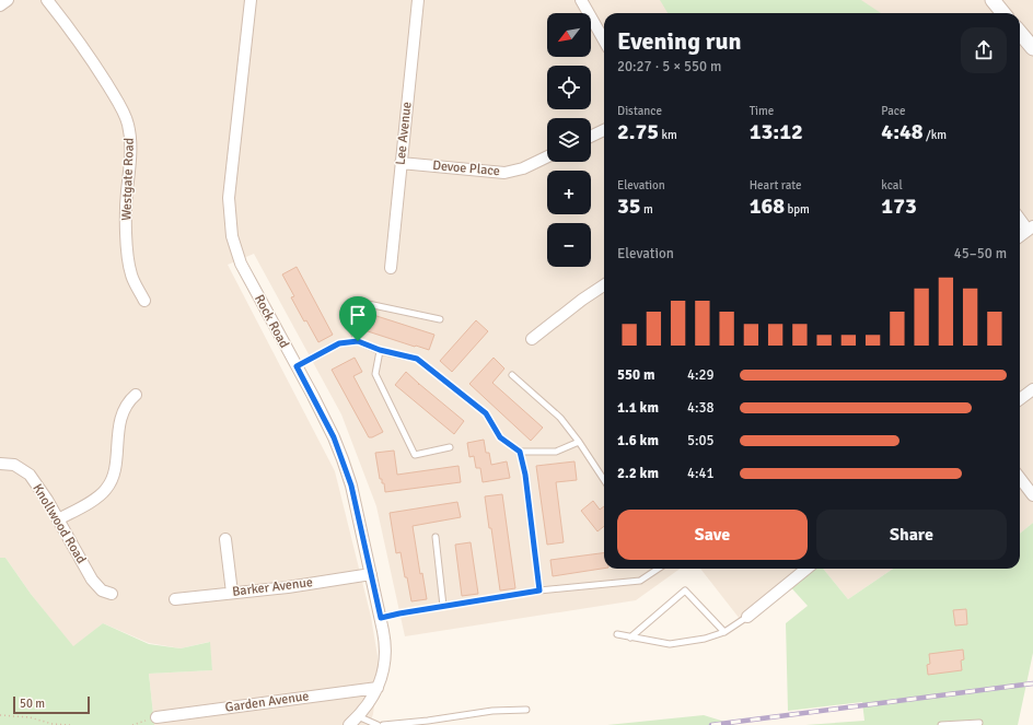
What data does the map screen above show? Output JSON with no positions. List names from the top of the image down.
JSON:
{
  "streets": {
    "street": [
      "Lee Avenue",
      "Devoe Place",
      "Westgate Road",
      "Rock Road",
      "Knollwood Road",
      "Barker Avenue",
      "Garden Avenue"
    ]
  },
  "crossings": [
    ["Lee Avenue", "Devoe Place"],
    ["Rock Road", "Barker Avenue"],
    ["Rock Road", "Garden Avenue"]
  ],
  "scale_bar": "50 m",
  "north": "bottom left",
  "page": {
    "map_buttons": ["+", "−"],
    "heading": ["Evening run", "20:27 · 5 × 550 m"],
    "stats": [
      ["Distance", "2.75 km"],
      ["Time", "13:12"],
      ["Pace", "4:48 /km"],
      ["Elevation", "35 m"],
      ["Heart rate", "168 bpm"],
      ["kcal", "173"]
    ],
    "chart": ["Elevation", "45–50 m"],
    "list": [
      {
        "name": "550 m",
        "note": "4:29"
      },
      {
        "name": "1.1 km",
        "note": "4:38"
      },
      {
        "name": "1.6 km",
        "note": "5:05"
      },
      {
        "name": "2.2 km",
        "note": "4:41"
      }
    ],
    "buttons": ["Save", "Share"],
    "scale": "50 m"
  }
}
